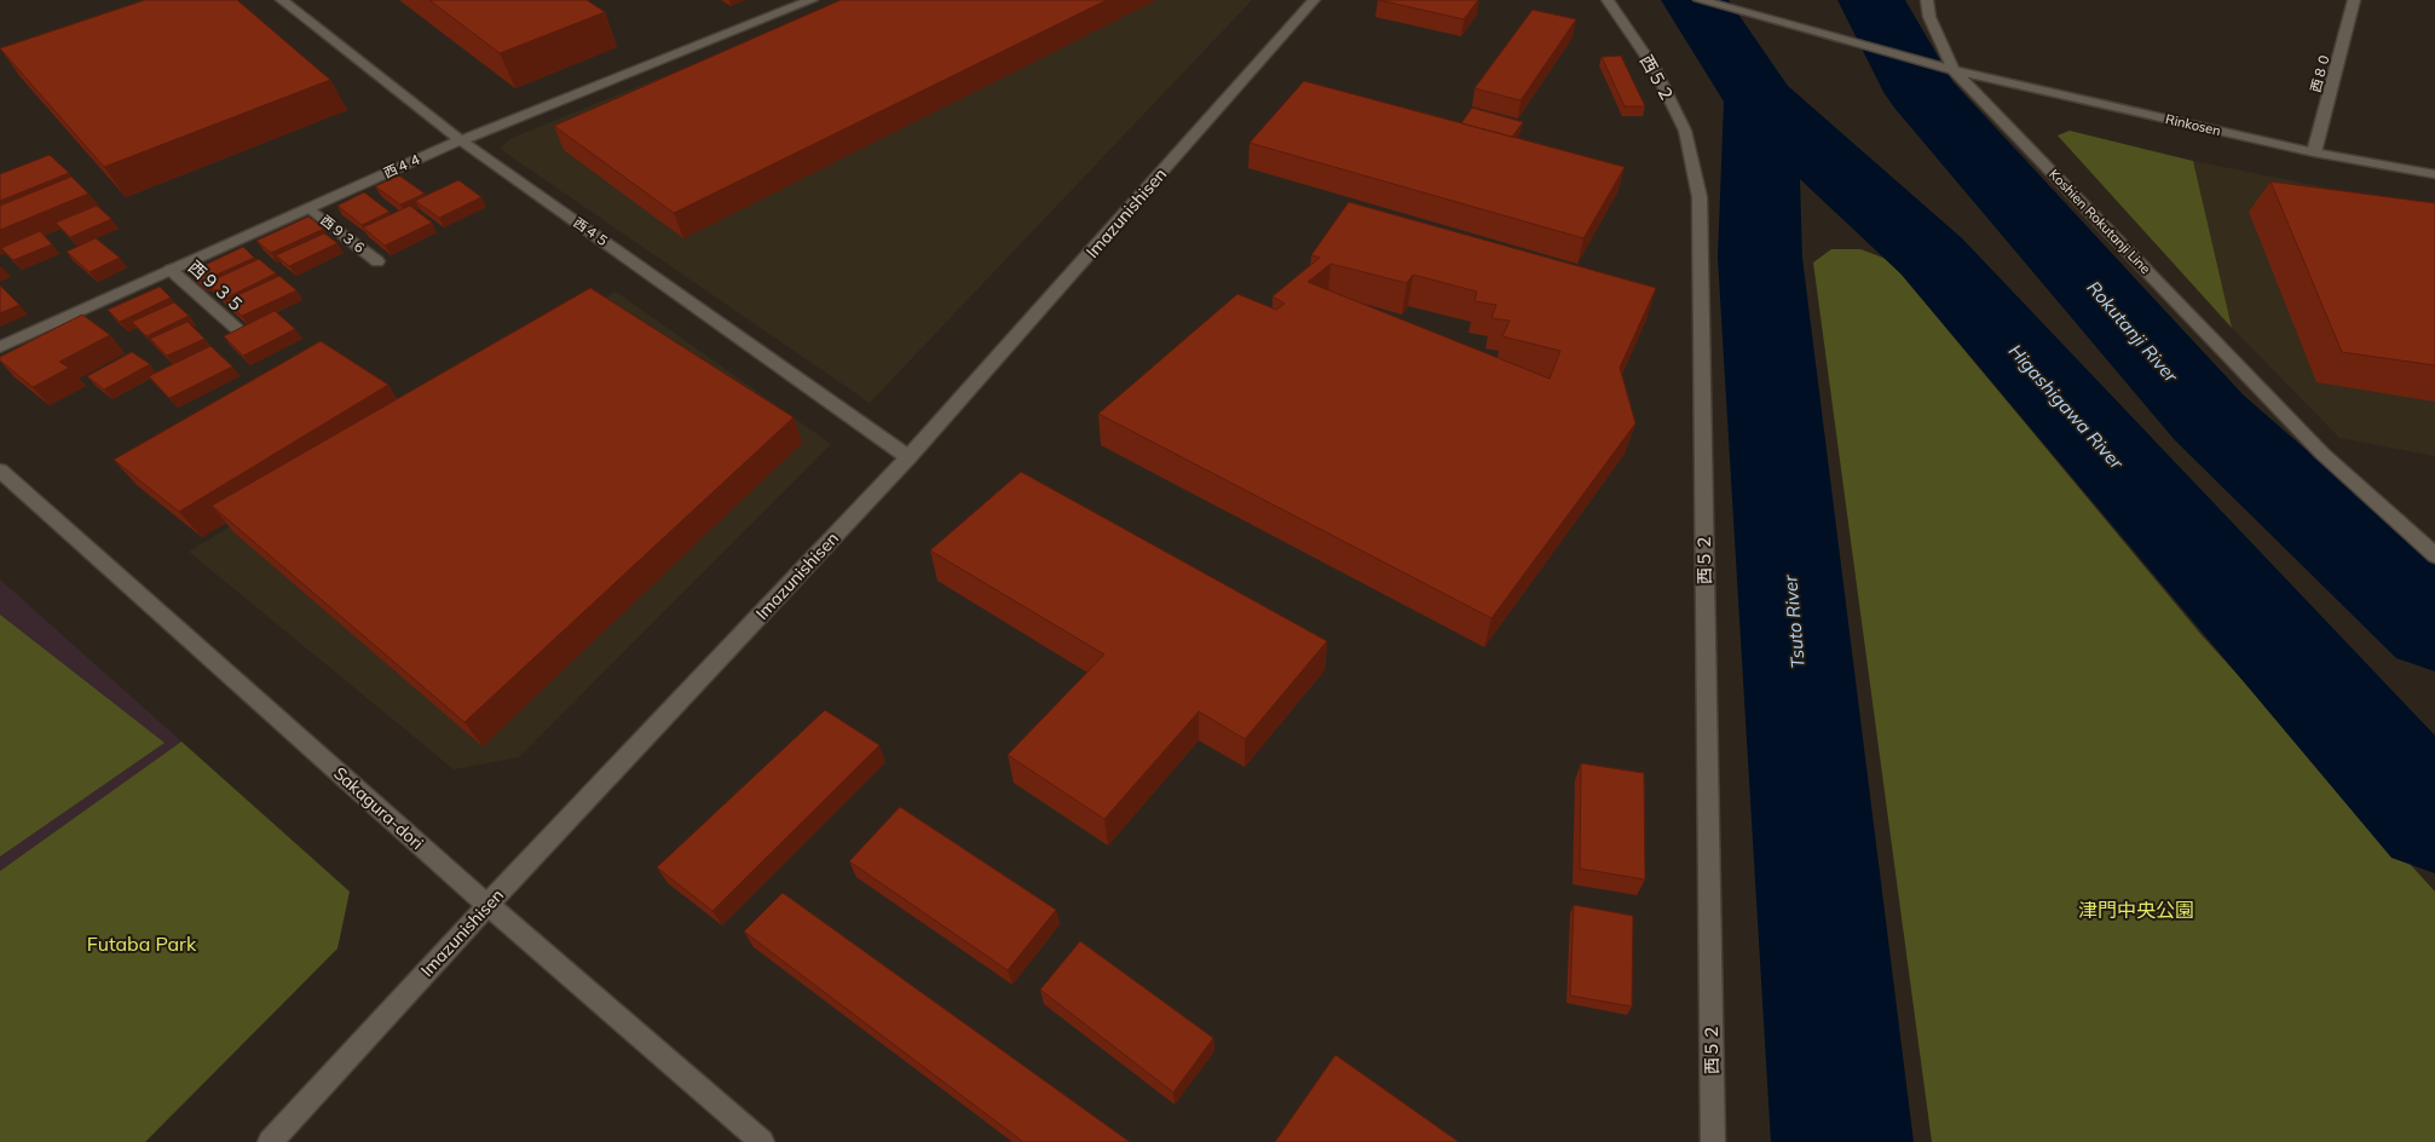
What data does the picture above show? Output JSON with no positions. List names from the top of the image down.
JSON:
{
  "streets": {
    "street": [
      "西８０",
      "西５２",
      "Rinkosen",
      "西４４",
      "Imazunishisen",
      "Koshien Rokutanji Line",
      "西４５",
      "西９３６",
      "西９３５",
      "Sakagura-dori"
    ]
  },
  "crossings": [
    ["西８０", "Rinkosen"],
    ["Rinkosen", "Koshien Rokutanji Line"],
    ["西４４", "西４５"],
    ["西４４", "西９３６"],
    ["西４４", "西９３５"],
    ["Imazunishisen", "西４５"],
    ["Imazunishisen", "Sakagura-dori"]
  ],
  "water": ["Rokutanji River", "Higashigawa River", "Tsuto River"],
  "parks": ["津門中央公園", "Futaba Park"]
}
